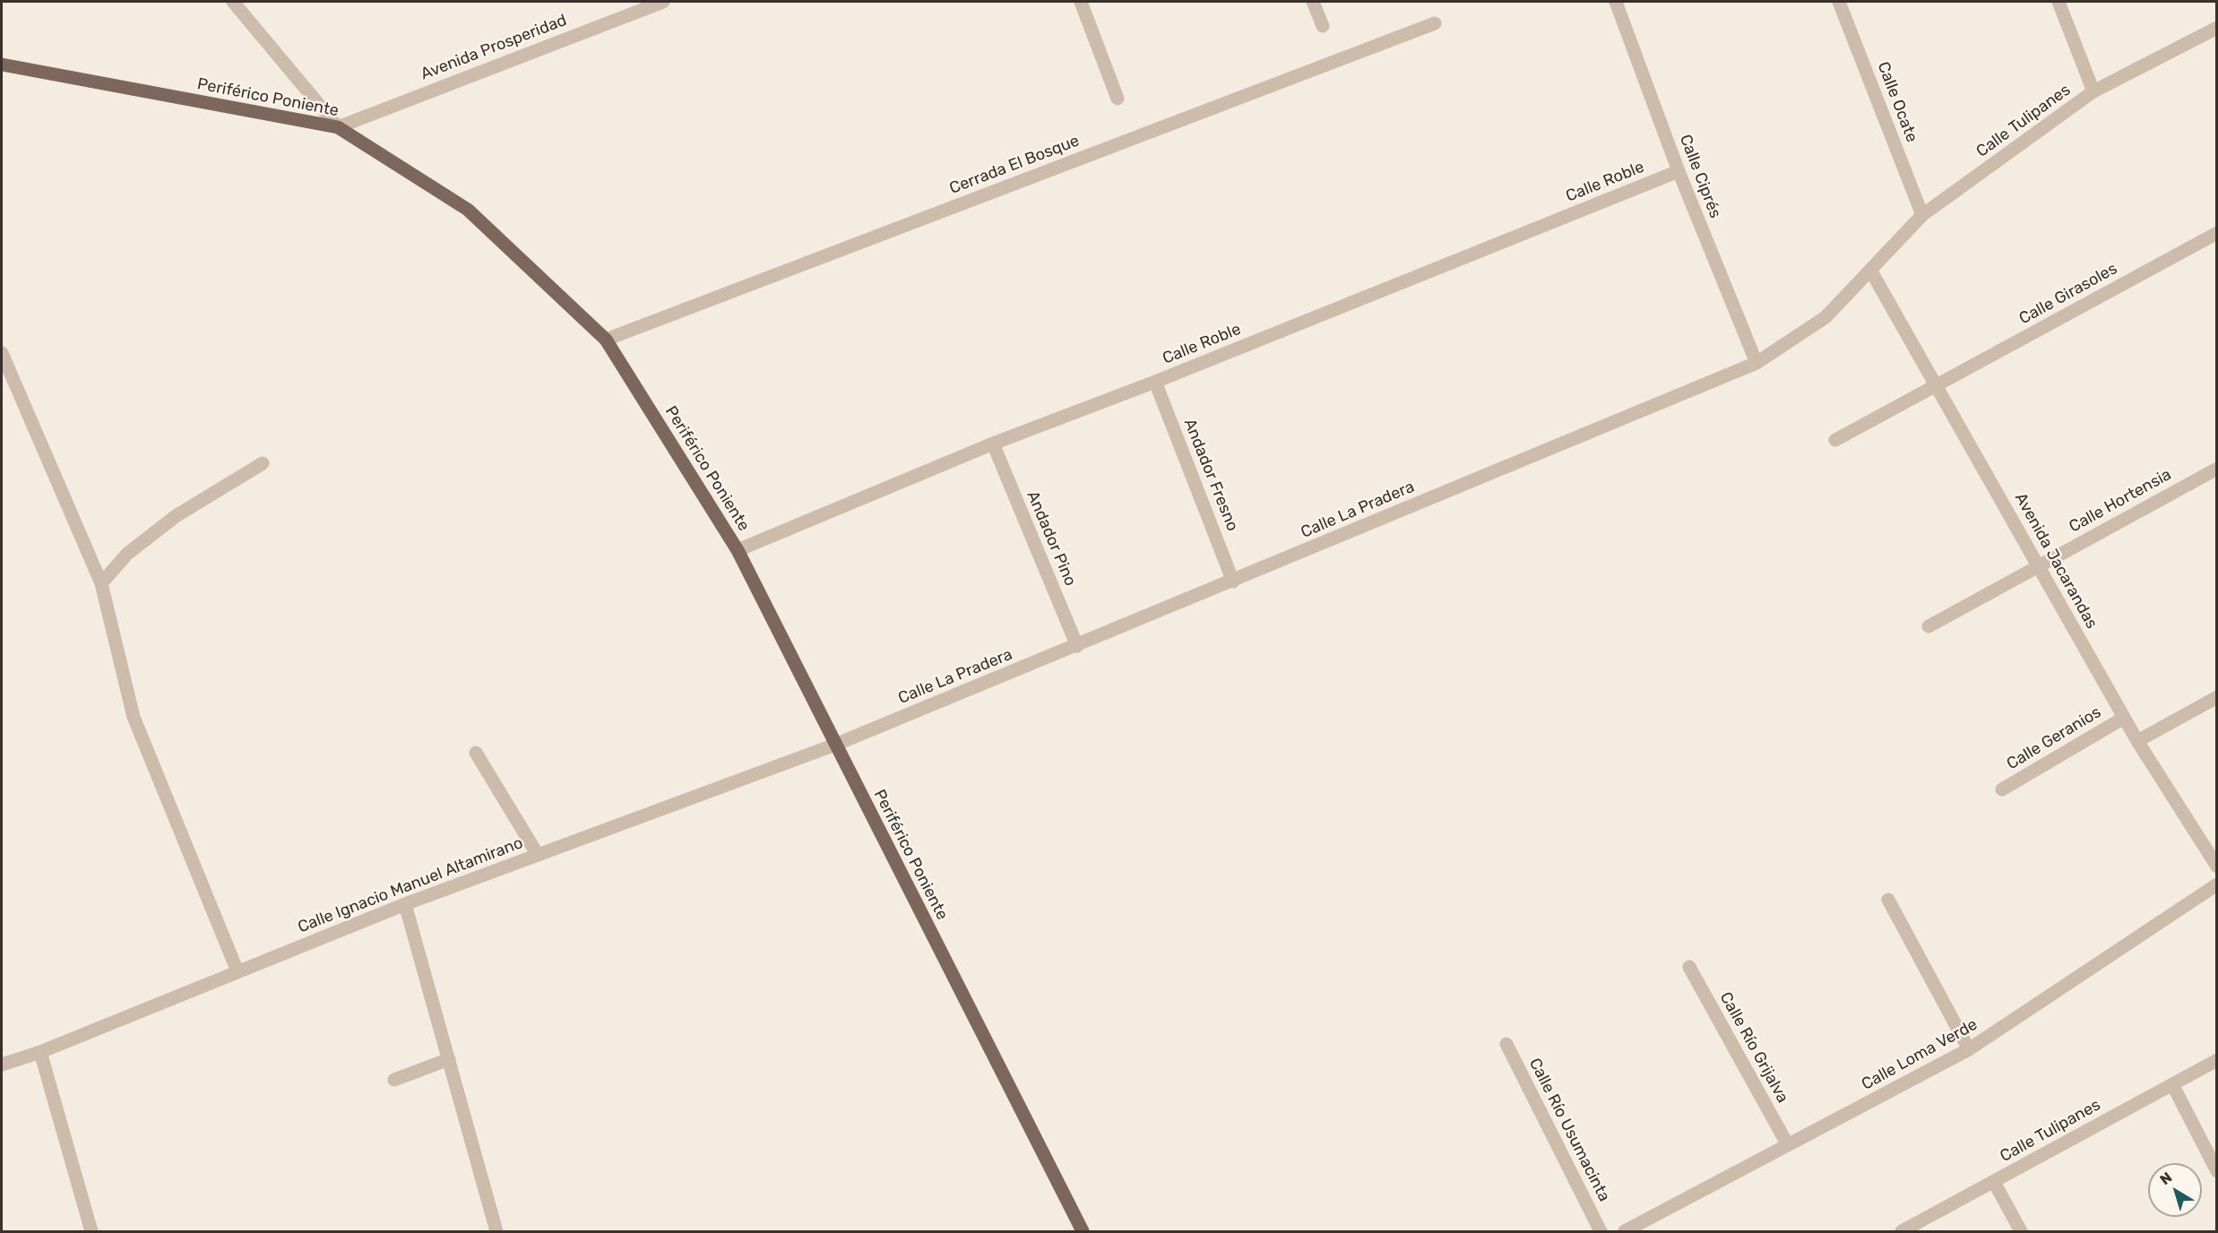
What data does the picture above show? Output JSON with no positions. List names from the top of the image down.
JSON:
{
  "streets": {
    "main road": ["Periférico Poniente"],
    "street": [
      "Avenida Prosperidad",
      "Calle Ocate",
      "Calle Tulipanes",
      "Cerrada El Bosque",
      "Calle Ciprés",
      "Calle Roble",
      "Calle Girasoles",
      "Andador Fresno",
      "Calle Hortensia",
      "Calle La Pradera",
      "Andador Pino",
      "Avenida Jacarandas",
      "Calle Geranios",
      "Calle Ignacio Manuel Altamirano",
      "Calle Río Grijalva",
      "Calle Loma Verde",
      "Calle Río Usumacinta"
    ]
  },
  "crossings": [
    ["Avenida Prosperidad", "Periférico Poniente"],
    ["Periférico Poniente", "Cerrada El Bosque"],
    ["Periférico Poniente", "Calle Roble"],
    ["Periférico Poniente", "Calle La Pradera"],
    ["Periférico Poniente", "Calle Ignacio Manuel Altamirano"],
    ["Calle Ocate", "Calle Tulipanes"],
    ["Calle Tulipanes", "Calle La Pradera"],
    ["Calle Tulipanes", "Avenida Jacarandas"],
    ["Calle Ciprés", "Calle Roble"],
    ["Calle Ciprés", "Calle La Pradera"],
    ["Calle Roble", "Andador Fresno"],
    ["Calle Roble", "Andador Pino"],
    ["Calle Girasoles", "Avenida Jacarandas"],
    ["Andador Fresno", "Calle La Pradera"],
    ["Calle Hortensia", "Avenida Jacarandas"],
    ["Calle La Pradera", "Andador Pino"],
    ["Calle La Pradera", "Avenida Jacarandas"],
    ["Calle La Pradera", "Calle Ignacio Manuel Altamirano"],
    ["Avenida Jacarandas", "Calle Geranios"],
    ["Calle Río Grijalva", "Calle Loma Verde"]
  ],
  "north": "top left"
}
